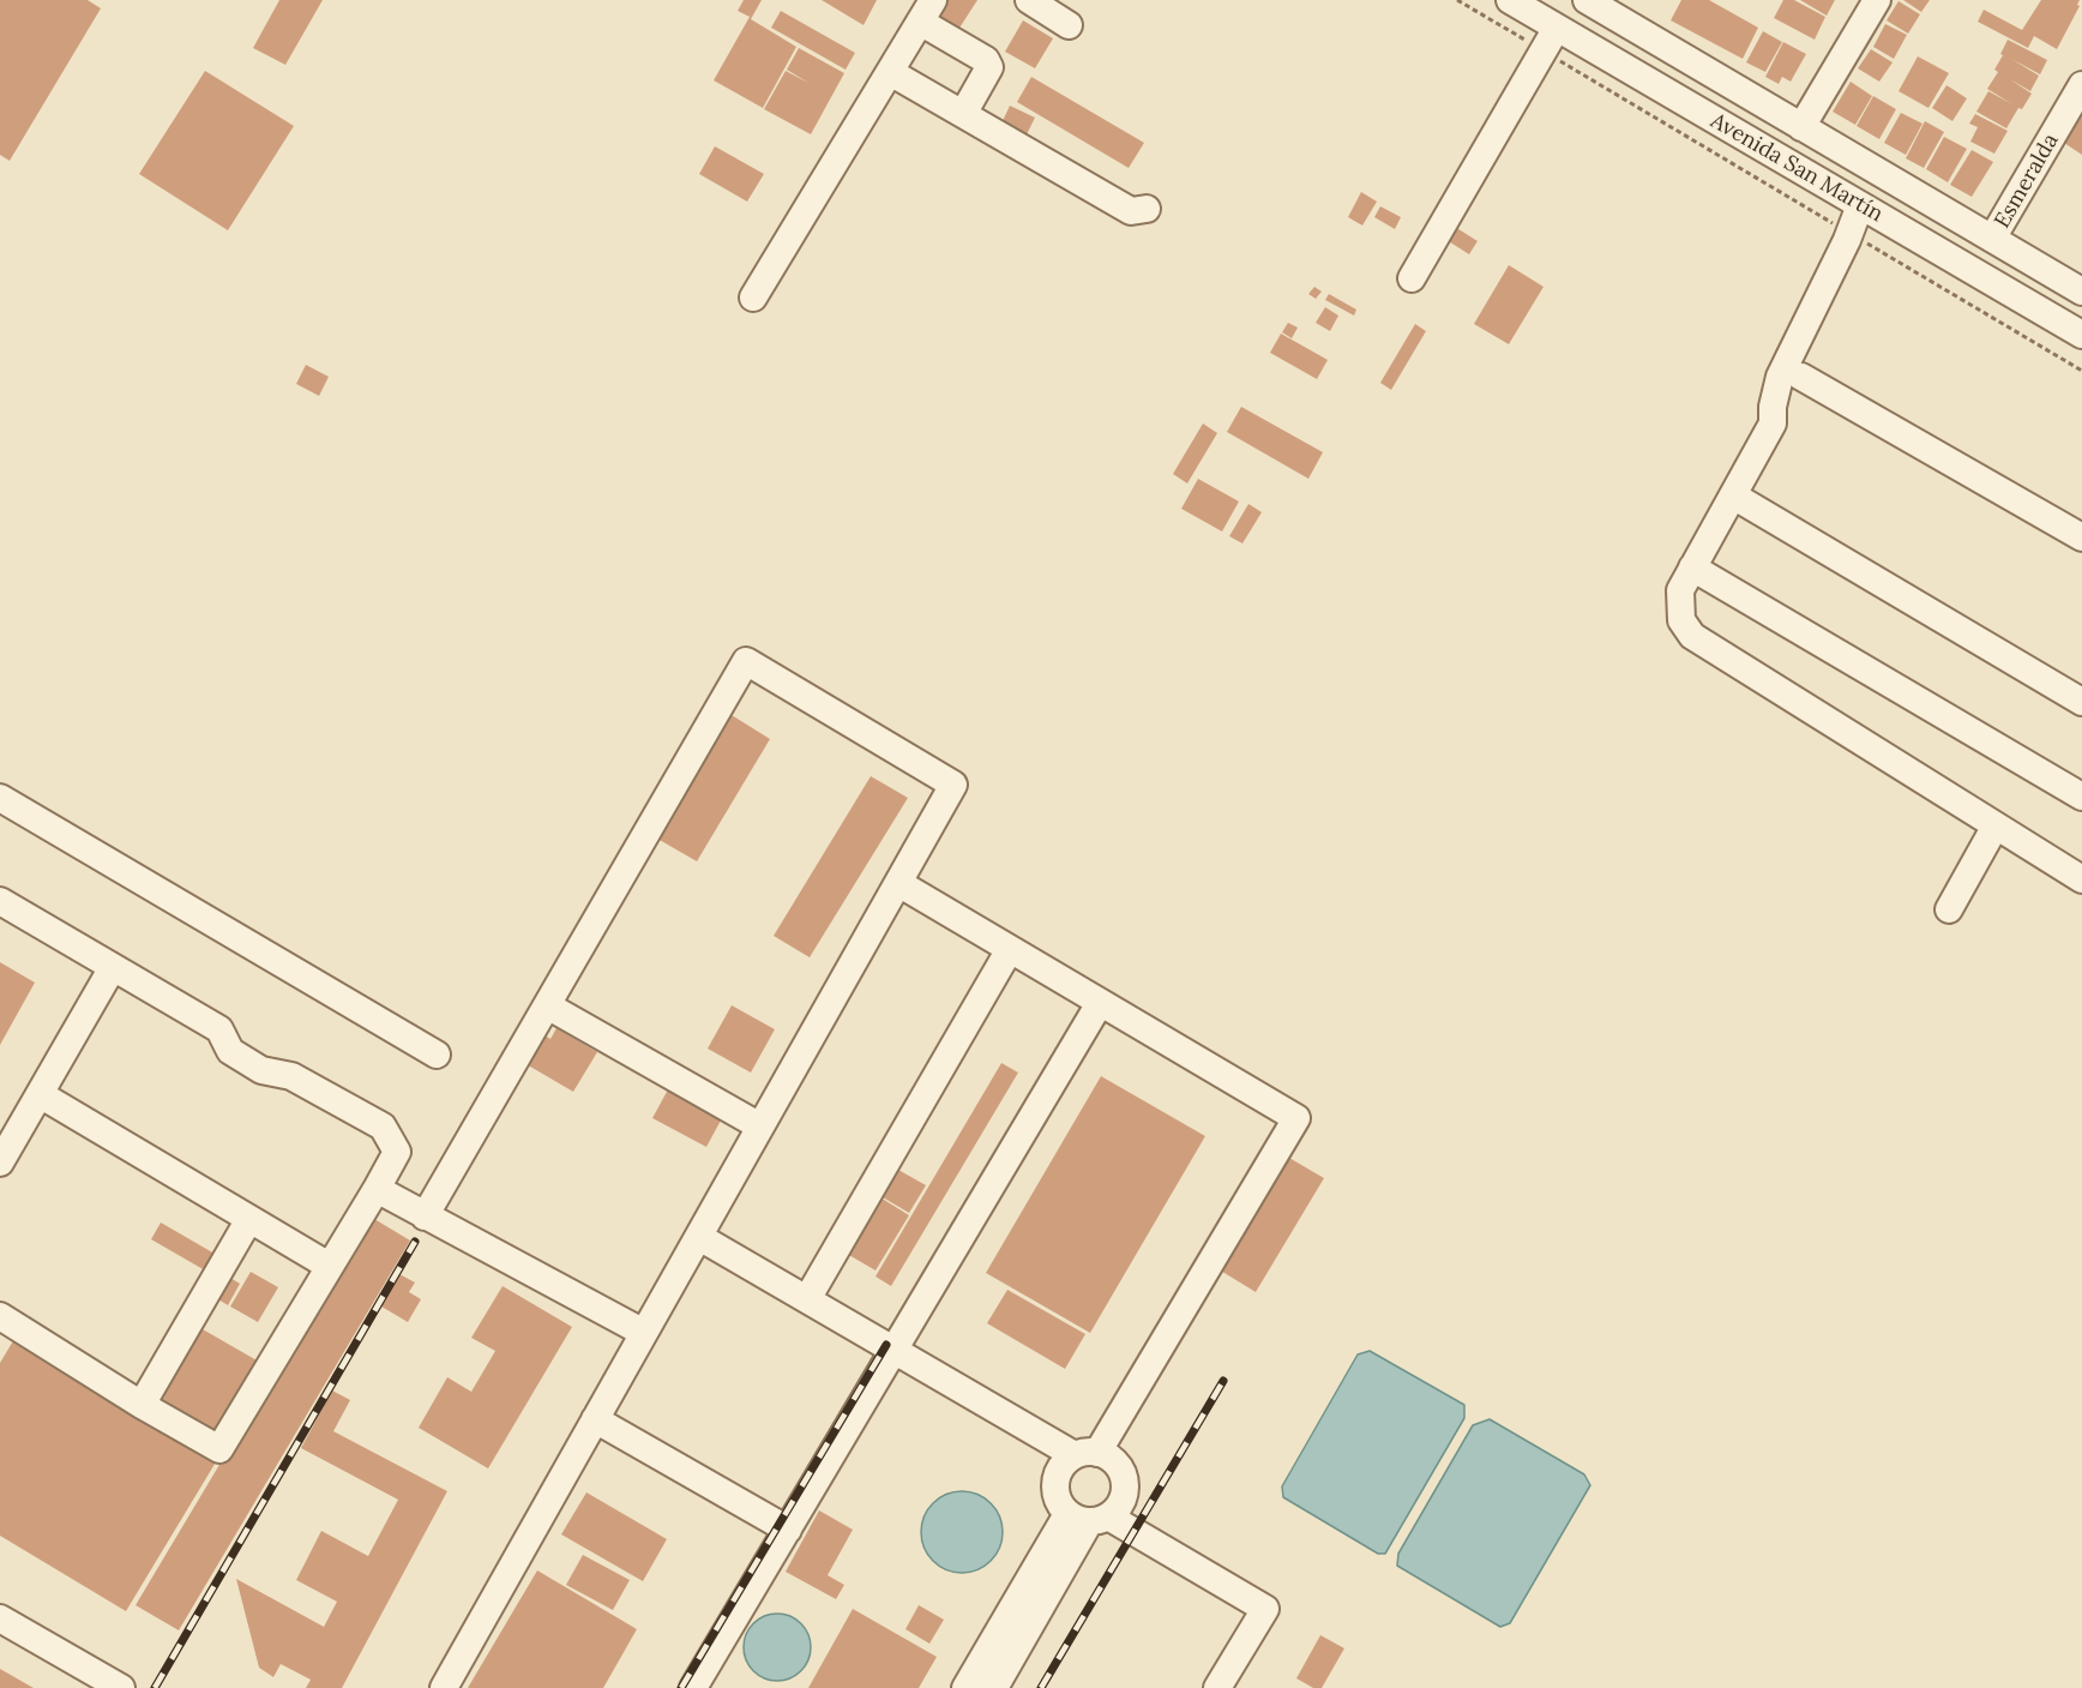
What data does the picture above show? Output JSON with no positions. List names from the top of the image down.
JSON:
{
  "streets": {
    "street": ["Avenida San Martín", "Esmeralda"]
  },
  "crossings": [
    ["Avenida San Martín", "Esmeralda"]
  ]
}
